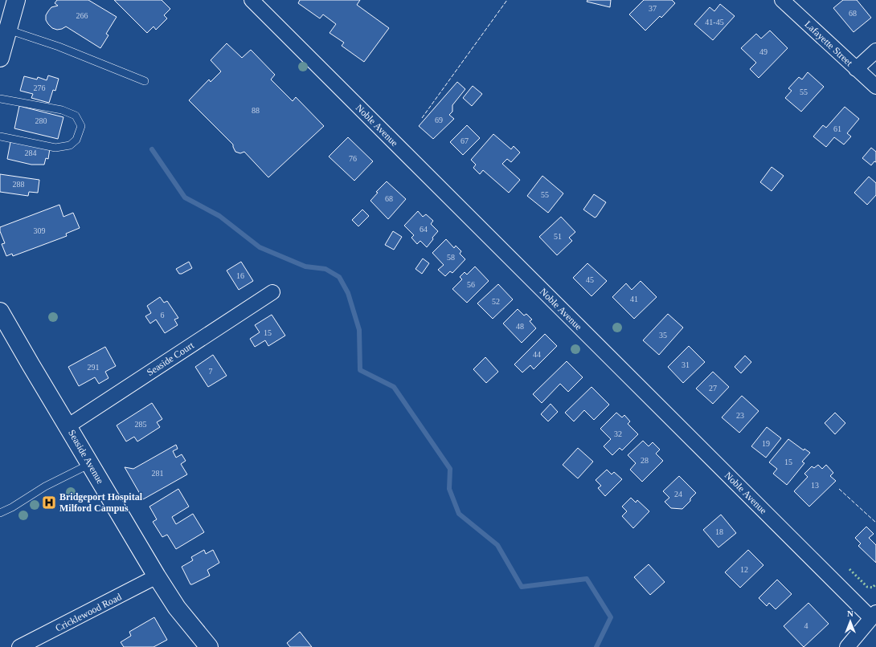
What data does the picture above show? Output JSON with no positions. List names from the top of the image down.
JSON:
{
  "streets": {
    "main road": ["Seaside Avenue"],
    "street": [
      "Lafayette Street",
      "Noble Avenue",
      "Seaside Court",
      "Cricklewood Road"
    ]
  },
  "crossings": [
    ["Seaside Court", "Seaside Avenue"],
    ["Seaside Avenue", "Cricklewood Road"]
  ],
  "places": {
    "hospital": ["Bridgeport Hospital Milford Campus"]
  },
  "house_numbers": [
    "37",
    "68",
    "266",
    "41-45",
    "49",
    "276",
    "55",
    "88",
    "69",
    "280",
    "61",
    "67",
    "284",
    "76",
    "288",
    "55",
    "68",
    "64",
    "309",
    "51",
    "58",
    "16",
    "45",
    "56",
    "41",
    "52",
    "6",
    "48",
    "15",
    "35",
    "44",
    "31",
    "291",
    "7",
    "27",
    "23",
    "285",
    "32",
    "19",
    "28",
    "15",
    "281",
    "13",
    "24",
    "18",
    "12",
    "4"
  ],
  "north": "top"
}
